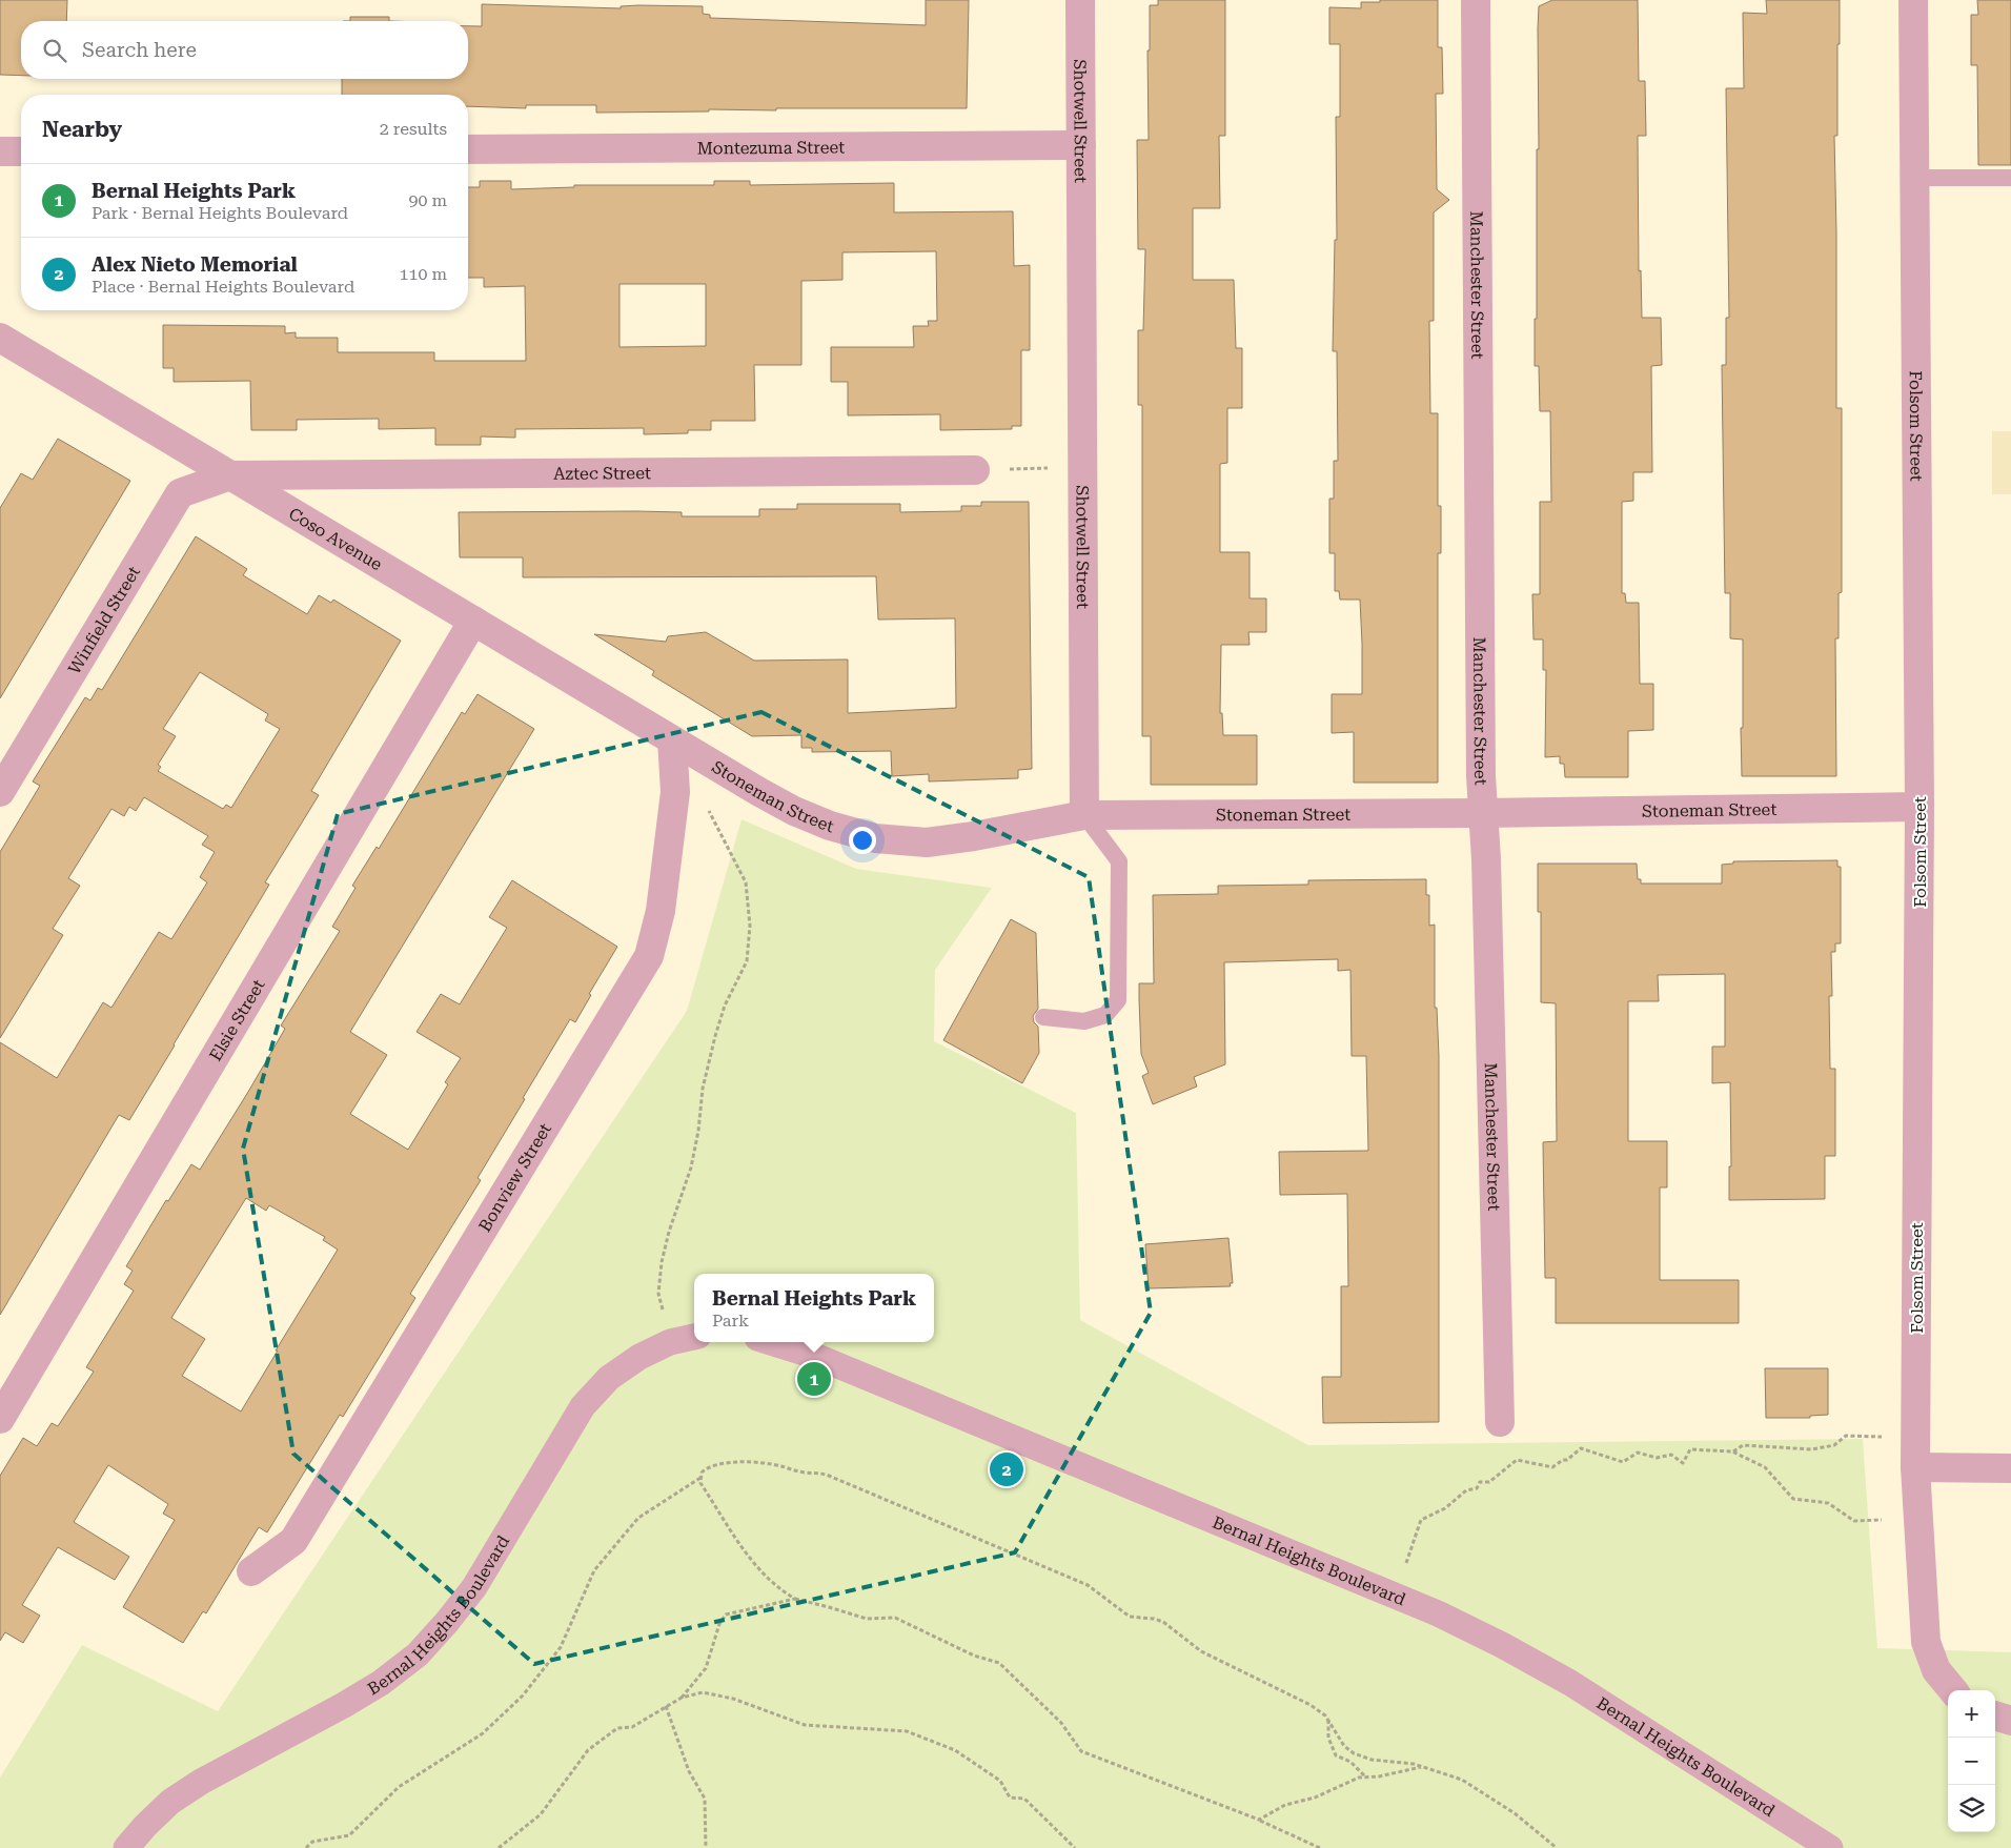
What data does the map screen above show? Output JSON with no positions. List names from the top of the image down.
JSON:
{
  "streets": {
    "street": [
      "Shotwell Street",
      "Montezuma Street",
      "Manchester Street",
      "Folsom Street",
      "Aztec Street",
      "Coso Avenue",
      "Winfield Street",
      "Stoneman Street",
      "Elsie Street",
      "Bonview Street",
      "Bernal Heights Boulevard"
    ]
  },
  "crossings": [
    ["Shotwell Street", "Montezuma Street"],
    ["Shotwell Street", "Stoneman Street"],
    ["Manchester Street", "Stoneman Street"],
    ["Folsom Street", "Stoneman Street"],
    ["Aztec Street", "Coso Avenue"],
    ["Aztec Street", "Winfield Street"],
    ["Coso Avenue", "Winfield Street"],
    ["Coso Avenue", "Stoneman Street"],
    ["Coso Avenue", "Elsie Street"],
    ["Coso Avenue", "Bonview Street"],
    ["Stoneman Street", "Bonview Street"]
  ],
  "page": {
    "search": "Search here",
    "heading": ["Nearby", "2 results"],
    "list": [
      {
        "mark": "1",
        "name": "Bernal Heights Park",
        "note": "Park · Bernal Heights Boulevard",
        "value": "90 m"
      },
      {
        "mark": "2",
        "name": "Alex Nieto Memorial",
        "note": "Place · Bernal Heights Boulevard",
        "value": "110 m"
      }
    ],
    "popup": ["Bernal Heights Park", "Park"],
    "pins": ["1", "2"],
    "map_buttons": ["+", "−"]
  }
}
